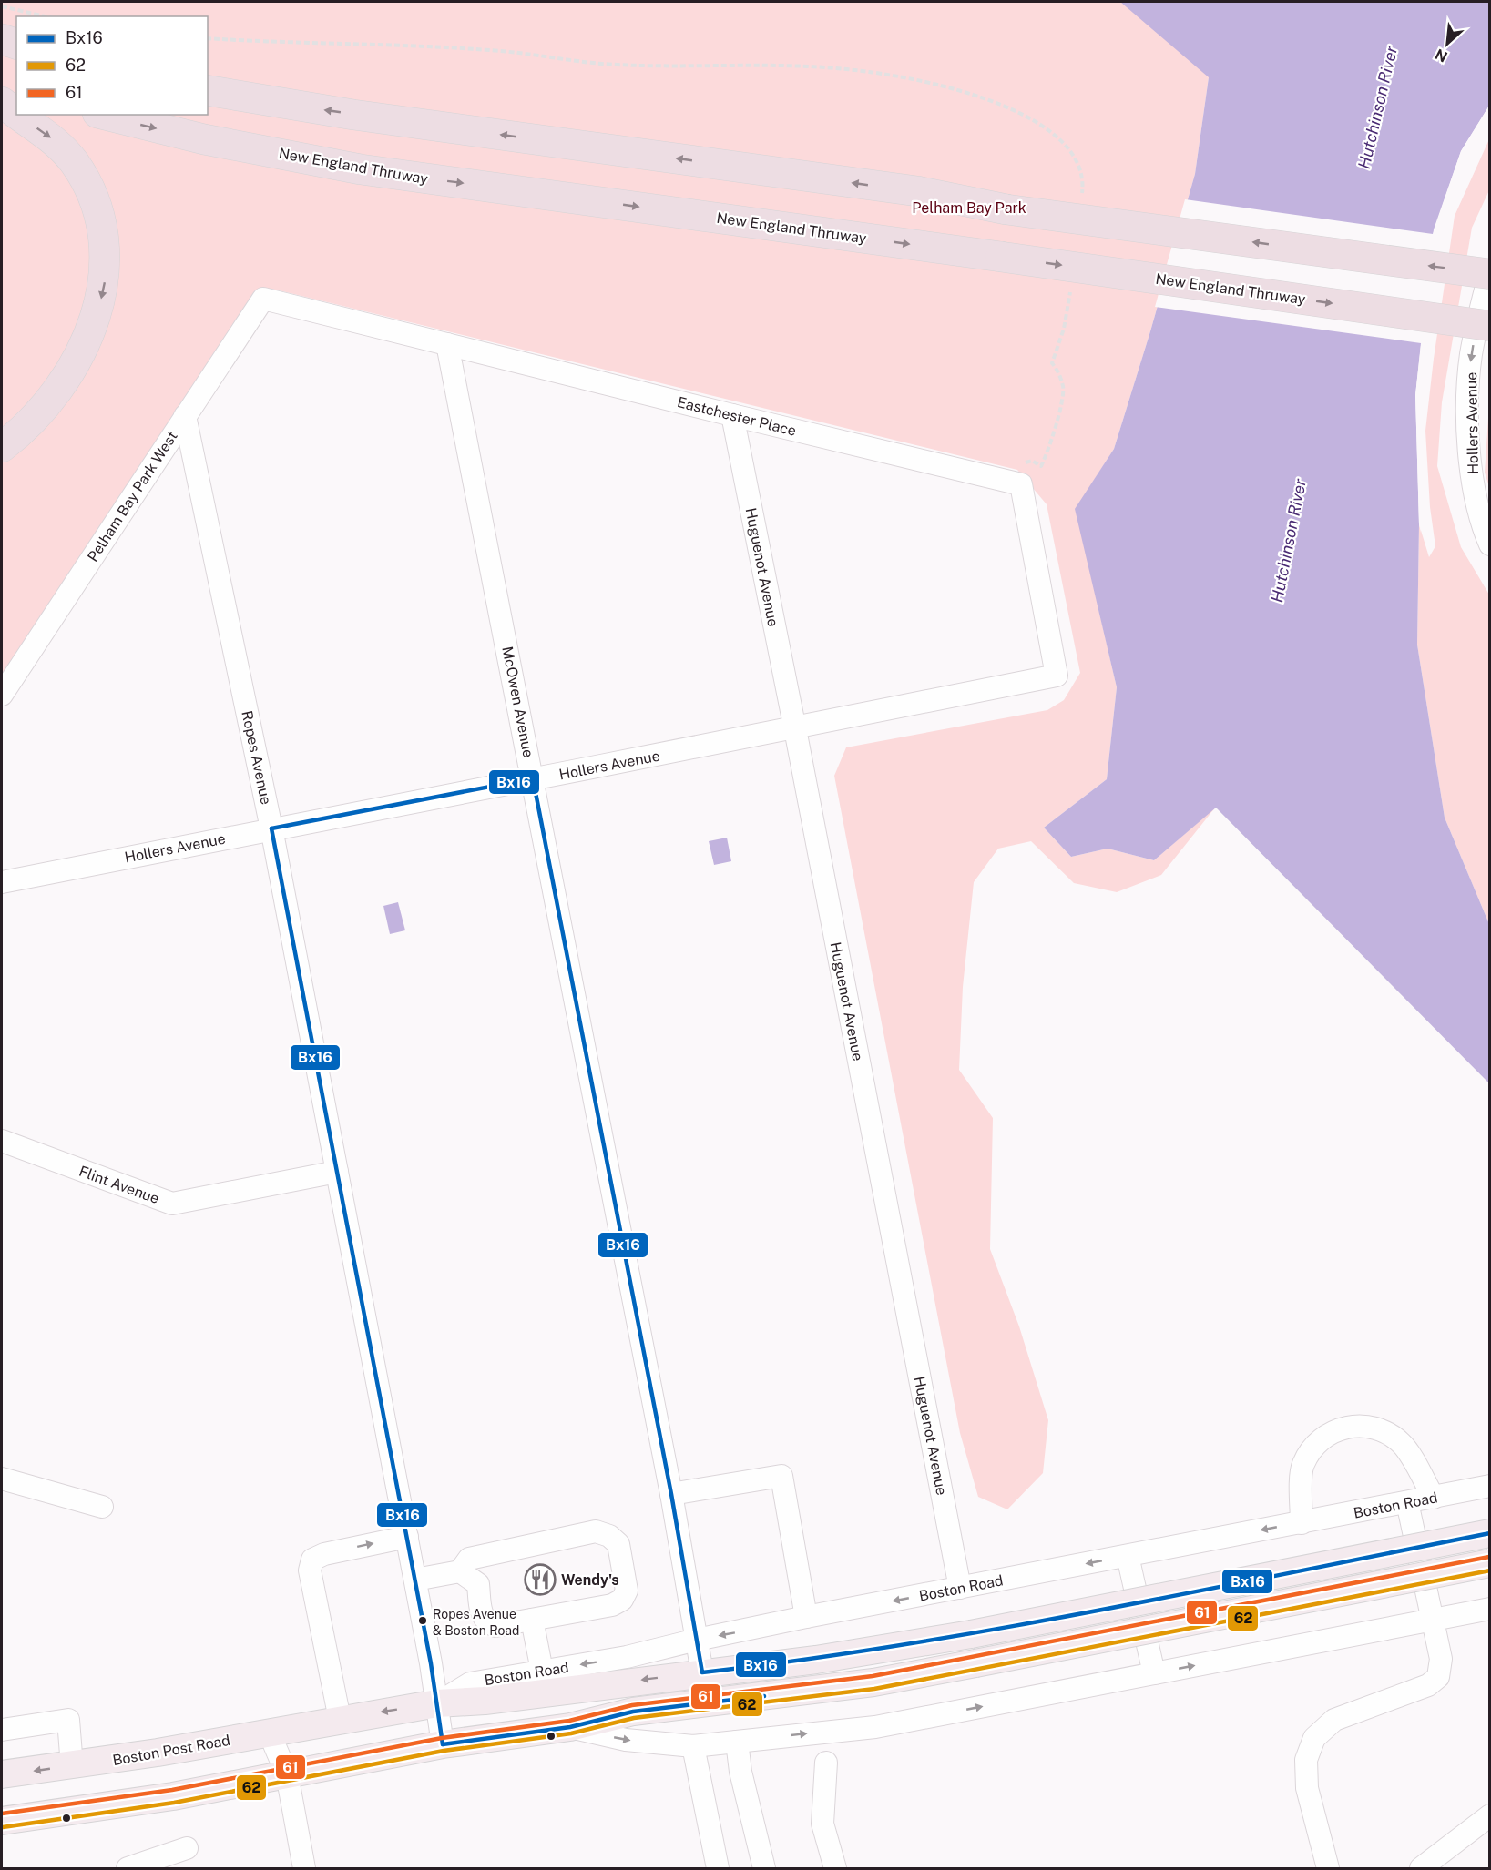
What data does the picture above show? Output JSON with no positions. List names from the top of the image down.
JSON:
{
  "streets": {
    "highway": ["New England Thruway"],
    "main road": ["Boston Road", "Boston Post Road"],
    "street": [
      "Eastchester Place",
      "Hollers Avenue",
      "Pelham Bay Park West",
      "Huguenot Avenue",
      "McOwen Avenue",
      "Ropes Avenue",
      "Flint Avenue"
    ]
  },
  "crossings": [
    ["New England Thruway", "Hollers Avenue"],
    ["Eastchester Place", "Hollers Avenue"],
    ["Eastchester Place", "Pelham Bay Park West"],
    ["Eastchester Place", "Huguenot Avenue"],
    ["Eastchester Place", "McOwen Avenue"],
    ["Hollers Avenue", "Huguenot Avenue"],
    ["Hollers Avenue", "McOwen Avenue"],
    ["Hollers Avenue", "Ropes Avenue"],
    ["Pelham Bay Park West", "Ropes Avenue"],
    ["Huguenot Avenue", "Boston Road"],
    ["McOwen Avenue", "Boston Road"],
    ["Ropes Avenue", "Flint Avenue"],
    ["Ropes Avenue", "Boston Road"],
    ["Boston Road", "Boston Post Road"]
  ],
  "water": ["Hutchinson River"],
  "parks": ["Pelham Bay Park"],
  "places": {
    "restaurant": ["Wendy's"],
    "other": ["Ropes Avenue & Boston Road"]
  },
  "lines": ["transit line Bx16", "transit line 61", "transit line 62"],
  "legend": ["Bx16", "62", "61"],
  "north": "bottom left"
}
